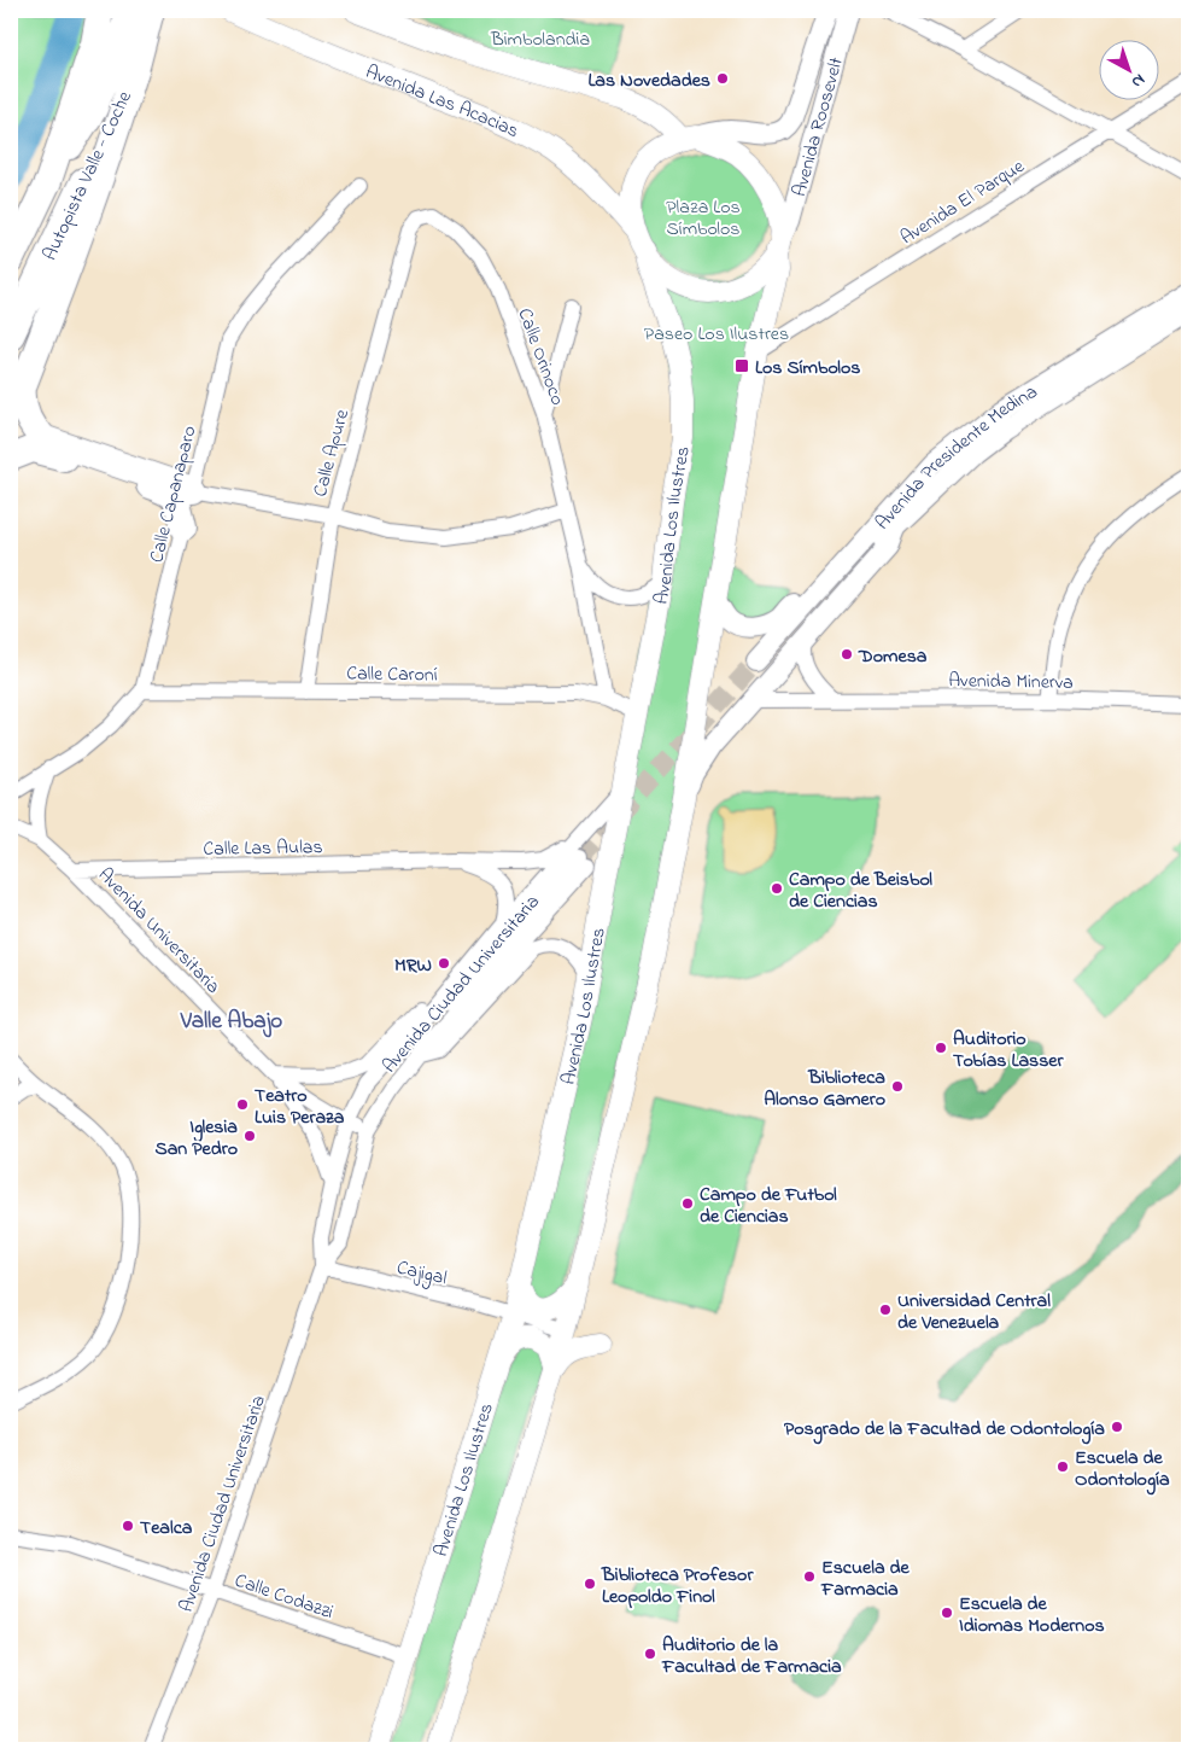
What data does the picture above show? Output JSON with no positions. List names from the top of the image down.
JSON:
{
  "streets": {
    "highway": ["Autopista Valle - Coche"],
    "main road": ["Avenida Las Acacias", "Avenida Los Ilustres"],
    "street": [
      "Avenida Roosevelt",
      "Avenida El Parque",
      "Calle Orinoco",
      "Calle Apure",
      "Avenida Presidente Medina",
      "Calle Capanaparo",
      "Calle Caroní",
      "Avenida Minerva",
      "Calle Las Aulas",
      "Avenida Universitaria",
      "Avenida Ciudad Universitaria",
      "Cajigal",
      "Calle Codazzi"
    ]
  },
  "crossings": [
    ["Avenida Las Acacias", "Avenida Roosevelt"],
    ["Avenida Las Acacias", "Avenida Los Ilustres"],
    ["Avenida Roosevelt", "Avenida Los Ilustres"],
    ["Calle Orinoco", "Calle Apure"],
    ["Calle Orinoco", "Avenida Los Ilustres"],
    ["Calle Orinoco", "Calle Caroní"],
    ["Calle Apure", "Calle Caroní"],
    ["Calle Capanaparo", "Calle Caroní"],
    ["Avenida Los Ilustres", "Calle Caroní"],
    ["Avenida Los Ilustres", "Avenida Ciudad Universitaria"],
    ["Avenida Los Ilustres", "Cajigal"],
    ["Avenida Los Ilustres", "Calle Codazzi"],
    ["Calle Las Aulas", "Avenida Universitaria"],
    ["Calle Las Aulas", "Avenida Ciudad Universitaria"],
    ["Avenida Universitaria", "Avenida Ciudad Universitaria"],
    ["Avenida Ciudad Universitaria", "Cajigal"],
    ["Avenida Ciudad Universitaria", "Calle Codazzi"]
  ],
  "districts": ["Valle Abajo"],
  "parks": ["Bimbolandia", "Plaza Los Símbolos", "Paseo Los Ilustres"],
  "places": {
    "other": [
      "Las Novedades",
      "Domesa",
      "Campo de Beisbol de Ciencias",
      "MRW",
      "Auditorio Tobías Lasser",
      "Biblioteca Alonso Gamero",
      "Teatro Luis Peraza",
      "Iglesia San Pedro",
      "Campo de Futbol de Ciencias",
      "Universidad Central de Venezuela",
      "Posgrado de la Facultad de Odontología",
      "Escuela de Odontología",
      "Tealca",
      "Escuela de Farmacia",
      "Biblioteca Profesor Leopoldo Finol",
      "Escuela de Idiomas Modernos",
      "Auditorio de la Facultad de Farmacia"
    ],
    "transit": ["Los Símbolos"]
  },
  "north": "bottom right"
}
